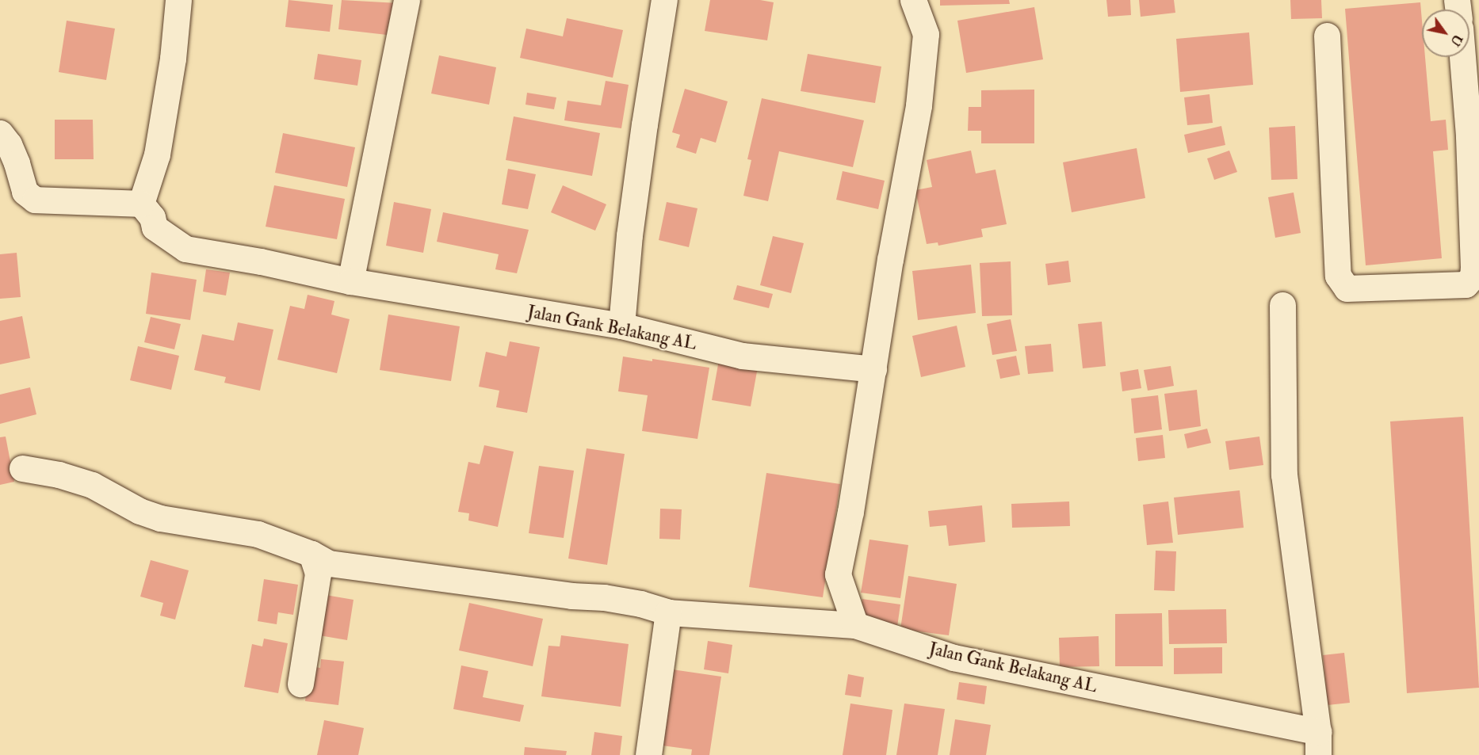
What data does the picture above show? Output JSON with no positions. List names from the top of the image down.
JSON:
{
  "streets": {
    "street": ["Jalan Gank Belakang AL"]
  },
  "north": "bottom right"
}
